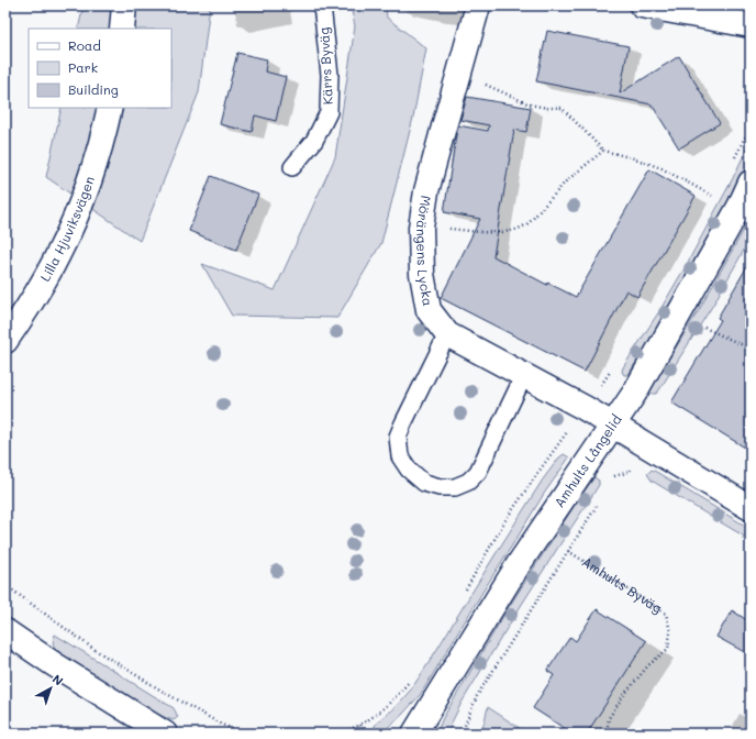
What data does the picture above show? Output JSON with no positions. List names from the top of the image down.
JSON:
{
  "streets": {
    "street": ["Lilla Hjuviksvägen", "Mörängens Lycka", "Amhults Långelid"],
    "lane": ["Kärrs Byväg"],
    "path": ["Amhults Byväg"]
  },
  "crossings": [
    ["Mörängens Lycka", "Amhults Långelid"]
  ],
  "legend": ["Road", "Park", "Building"],
  "north": "top right"
}
